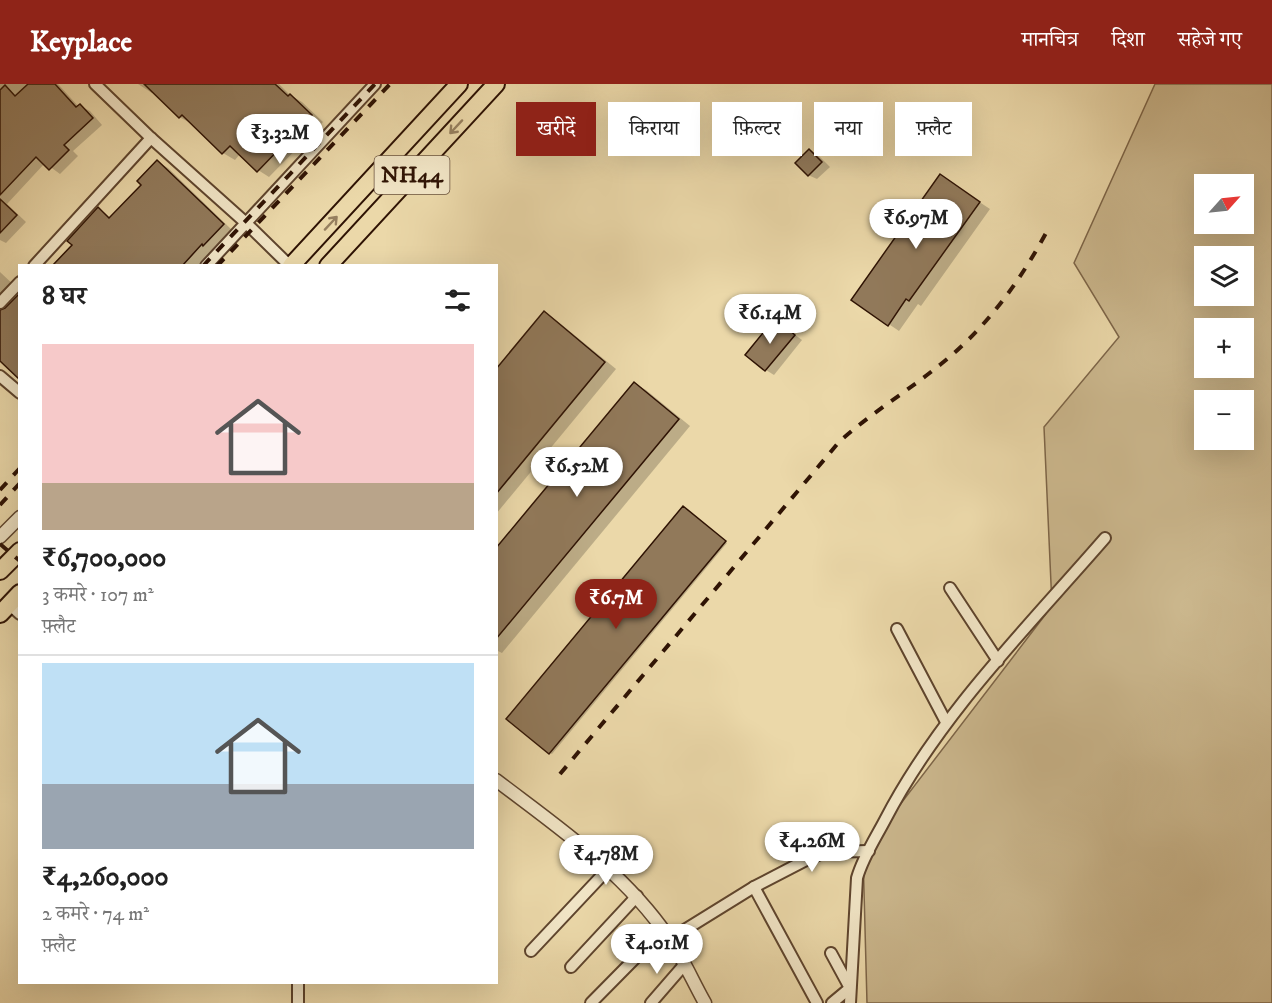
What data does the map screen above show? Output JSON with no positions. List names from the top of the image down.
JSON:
{
  "streets": {
    "highway": ["NH44"]
  },
  "north": "top right",
  "page": {
    "header": "Keyplace",
    "nav": ["मानचित्र", "दिशा", "सहेजे गए"],
    "chip": [
      "खरीदें",
      "किराया",
      "फ़िल्टर",
      "नया",
      "फ़्लैट"
    ],
    "price": [
      "₹3.32M",
      "₹6.97M",
      "₹6.14M",
      "₹6.52M",
      "₹6.7M",
      "₹4.26M",
      "₹4.78M",
      "₹4.01M"
    ],
    "map_buttons": ["+", "−"],
    "heading": "8 घर",
    "list": [
      {
        "name": "₹6,700,000",
        "note": "3 कमरे · 107 m² · फ़्लैट"
      },
      {
        "name": "₹4,260,000",
        "note": "2 कमरे · 74 m² · फ़्लैट"
      }
    ]
  }
}
